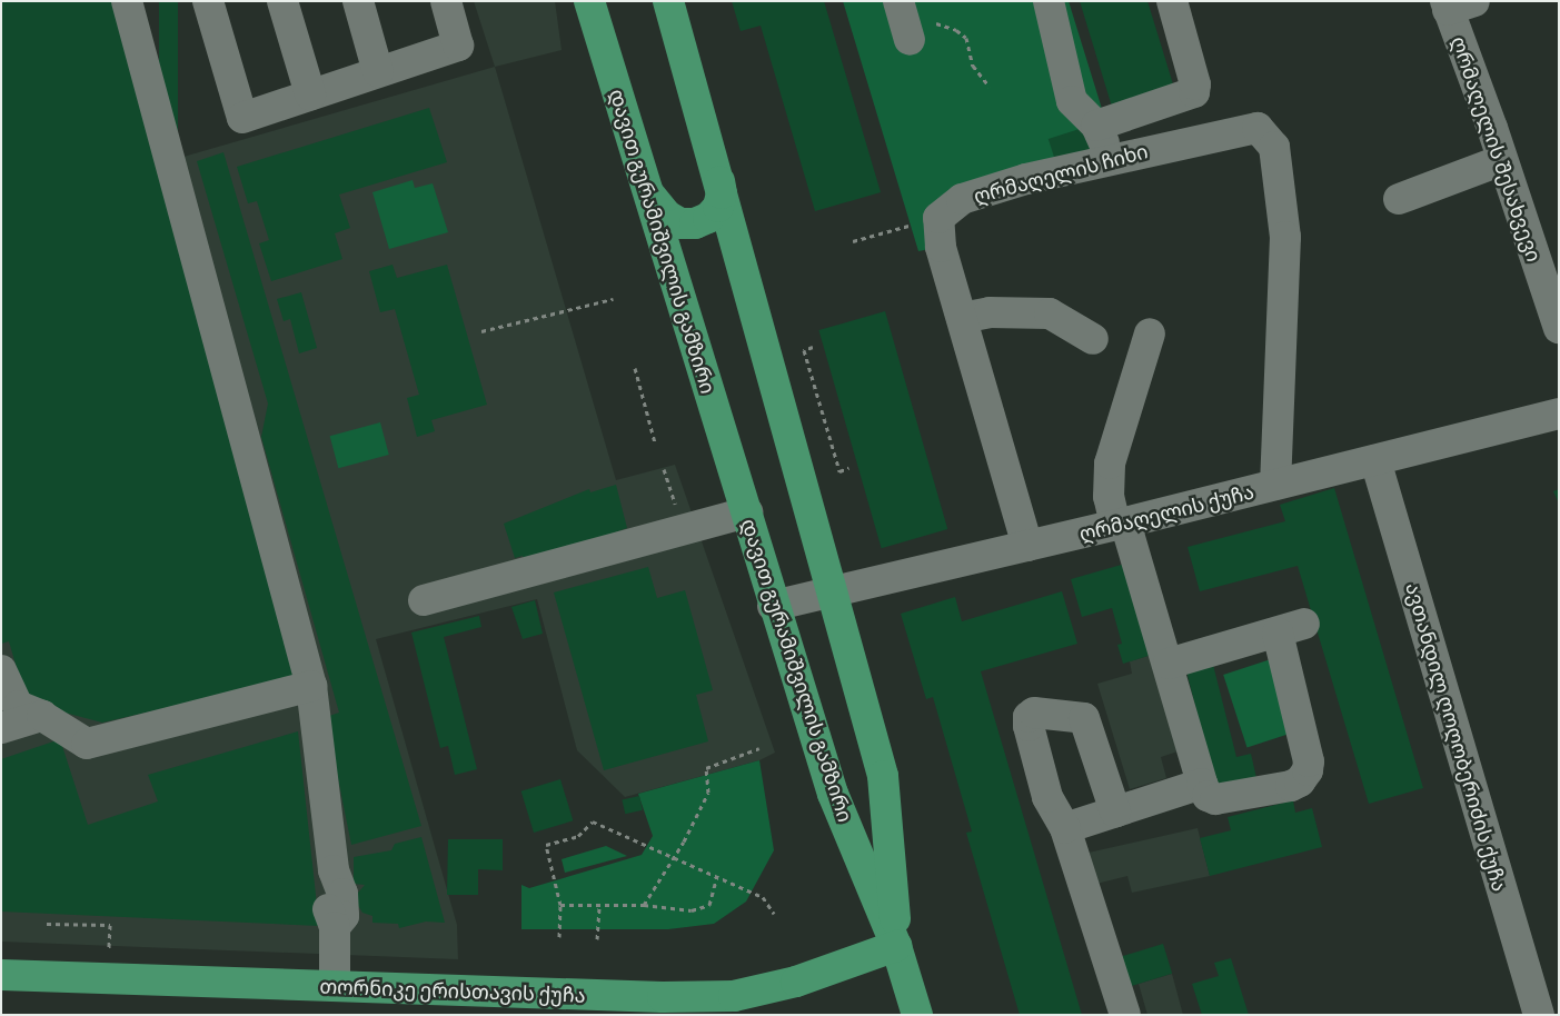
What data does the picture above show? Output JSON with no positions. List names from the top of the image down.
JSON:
{
  "streets": {
    "main road": ["დავით გურამიშვილის გამზირი", "თორნიკე ერისთავის ქუჩა"],
    "street": [
      "ღრმაღელის შესახვევი",
      "ღრმაღელის ჩიხი",
      "ღრმაღელის ქუჩა",
      "ავთანდილ ღოღობერიძის ქუჩა"
    ]
  },
  "crossings": [
    ["ღრმაღელის ჩიხი", "ღრმაღელის ქუჩა"],
    ["დავით გურამიშვილის გამზირი", "ღრმაღელის ქუჩა"],
    ["დავით გურამიშვილის გამზირი", "თორნიკე ერისთავის ქუჩა"],
    ["ღრმაღელის ქუჩა", "ავთანდილ ღოღობერიძის ქუჩა"]
  ]
}
